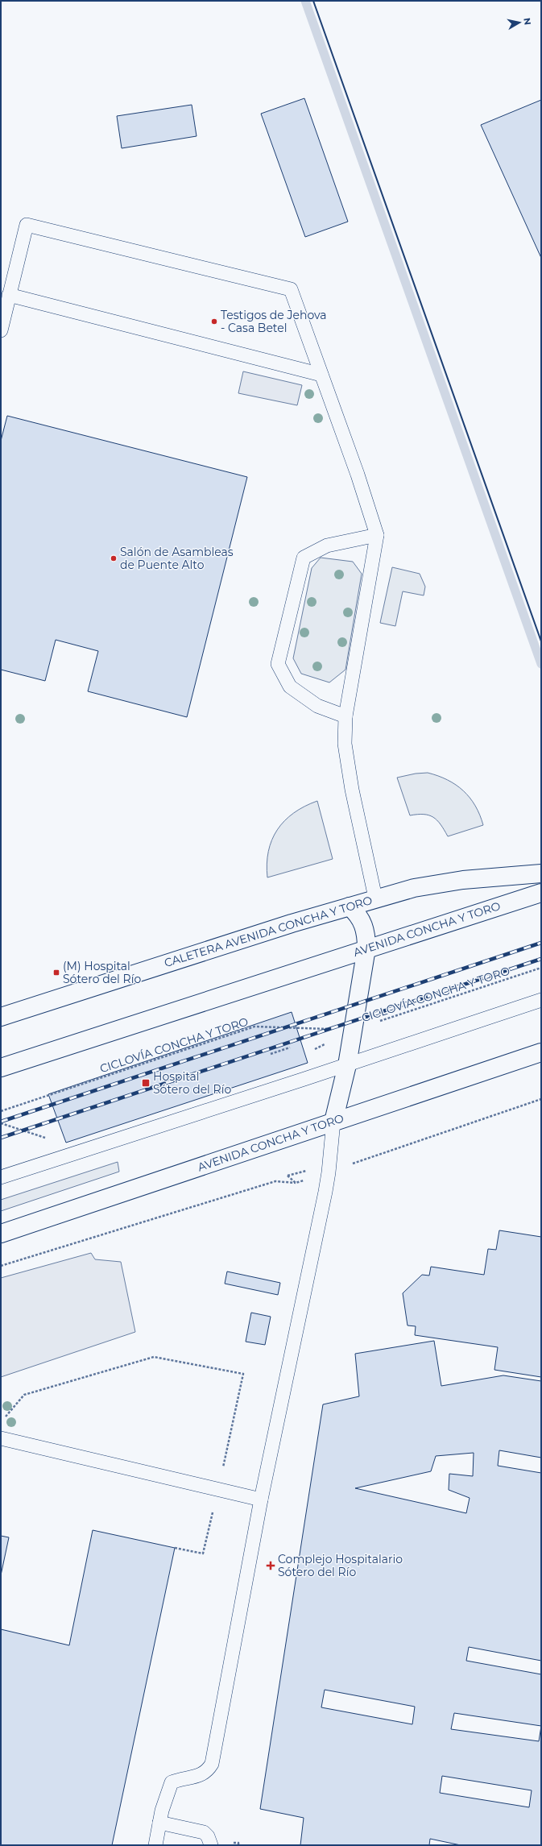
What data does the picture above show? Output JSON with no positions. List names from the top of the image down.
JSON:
{
  "streets": {
    "main road": ["AVENIDA CONCHA Y TORO", "CALETERA AVENIDA CONCHA Y TORO"],
    "path": ["CICLOVÍA CONCHA Y TORO"]
  },
  "places": {
    "other": ["Testigos de Jehova - Casa Betel", "Salón de Asambleas de Puente Alto"],
    "transit": ["(M) Hospital Sótero del Río", "Hospital Sótero del Río"],
    "health": ["Complejo Hospitalario Sótero del Río"]
  },
  "north": "right"
}
